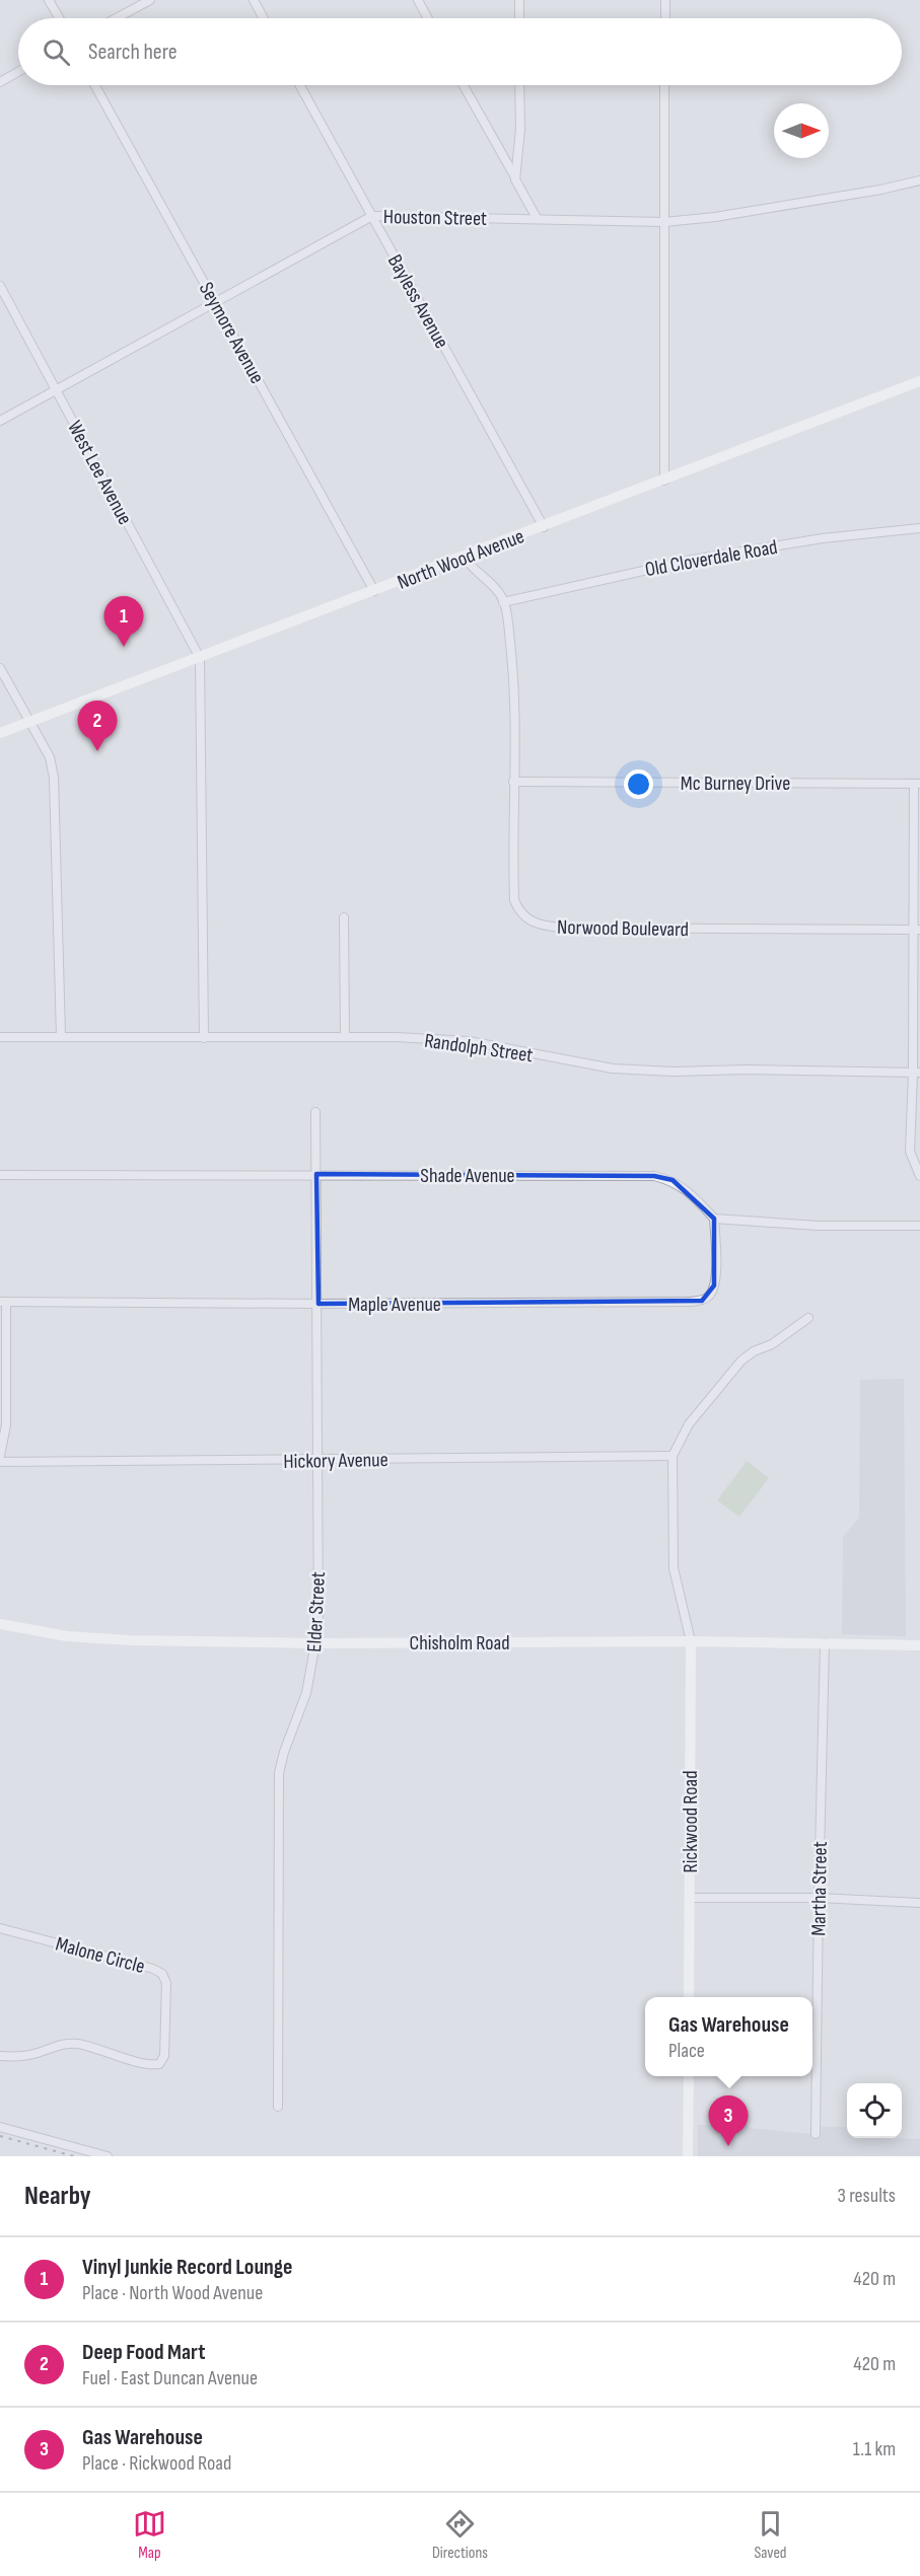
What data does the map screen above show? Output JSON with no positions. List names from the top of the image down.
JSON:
{
  "streets": {
    "main road": ["North Wood Avenue", "Chisholm Road", "Rickwood Road"],
    "street": [
      "Houston Street",
      "Bayless Avenue",
      "Seymore Avenue",
      "West Lee Avenue",
      "Old Cloverdale Road",
      "Mc Burney Drive",
      "Norwood Boulevard",
      "Randolph Street",
      "Shade Avenue",
      "Maple Avenue",
      "Hickory Avenue",
      "Elder Street",
      "Martha Street",
      "Malone Circle"
    ]
  },
  "crossings": [
    ["Houston Street", "Bayless Avenue"],
    ["Houston Street", "Seymore Avenue"],
    ["Houston Street", "West Lee Avenue"],
    ["Bayless Avenue", "North Wood Avenue"],
    ["Seymore Avenue", "North Wood Avenue"],
    ["West Lee Avenue", "North Wood Avenue"],
    ["Old Cloverdale Road", "Norwood Boulevard"],
    ["North Wood Avenue", "Norwood Boulevard"],
    ["Mc Burney Drive", "Norwood Boulevard"],
    ["Shade Avenue", "Maple Avenue"],
    ["Shade Avenue", "Elder Street"],
    ["Maple Avenue", "Elder Street"],
    ["Hickory Avenue", "Elder Street"],
    ["Elder Street", "Chisholm Road"],
    ["Chisholm Road", "Rickwood Road"],
    ["Chisholm Road", "Martha Street"]
  ],
  "north": "right",
  "page": {
    "search": "Search here",
    "pins": ["1", "2", "3"],
    "popup": ["Gas Warehouse", "Place"],
    "heading": ["Nearby", "3 results"],
    "list": [
      {
        "mark": "1",
        "name": "Vinyl Junkie Record Lounge",
        "note": "Place · North Wood Avenue",
        "value": "420 m"
      },
      {
        "mark": "2",
        "name": "Deep Food Mart",
        "note": "Fuel · East Duncan Avenue",
        "value": "420 m"
      },
      {
        "mark": "3",
        "name": "Gas Warehouse",
        "note": "Place · Rickwood Road",
        "value": "1.1 km"
      }
    ],
    "nav": ["Map", "Directions", "Saved"]
  }
}
